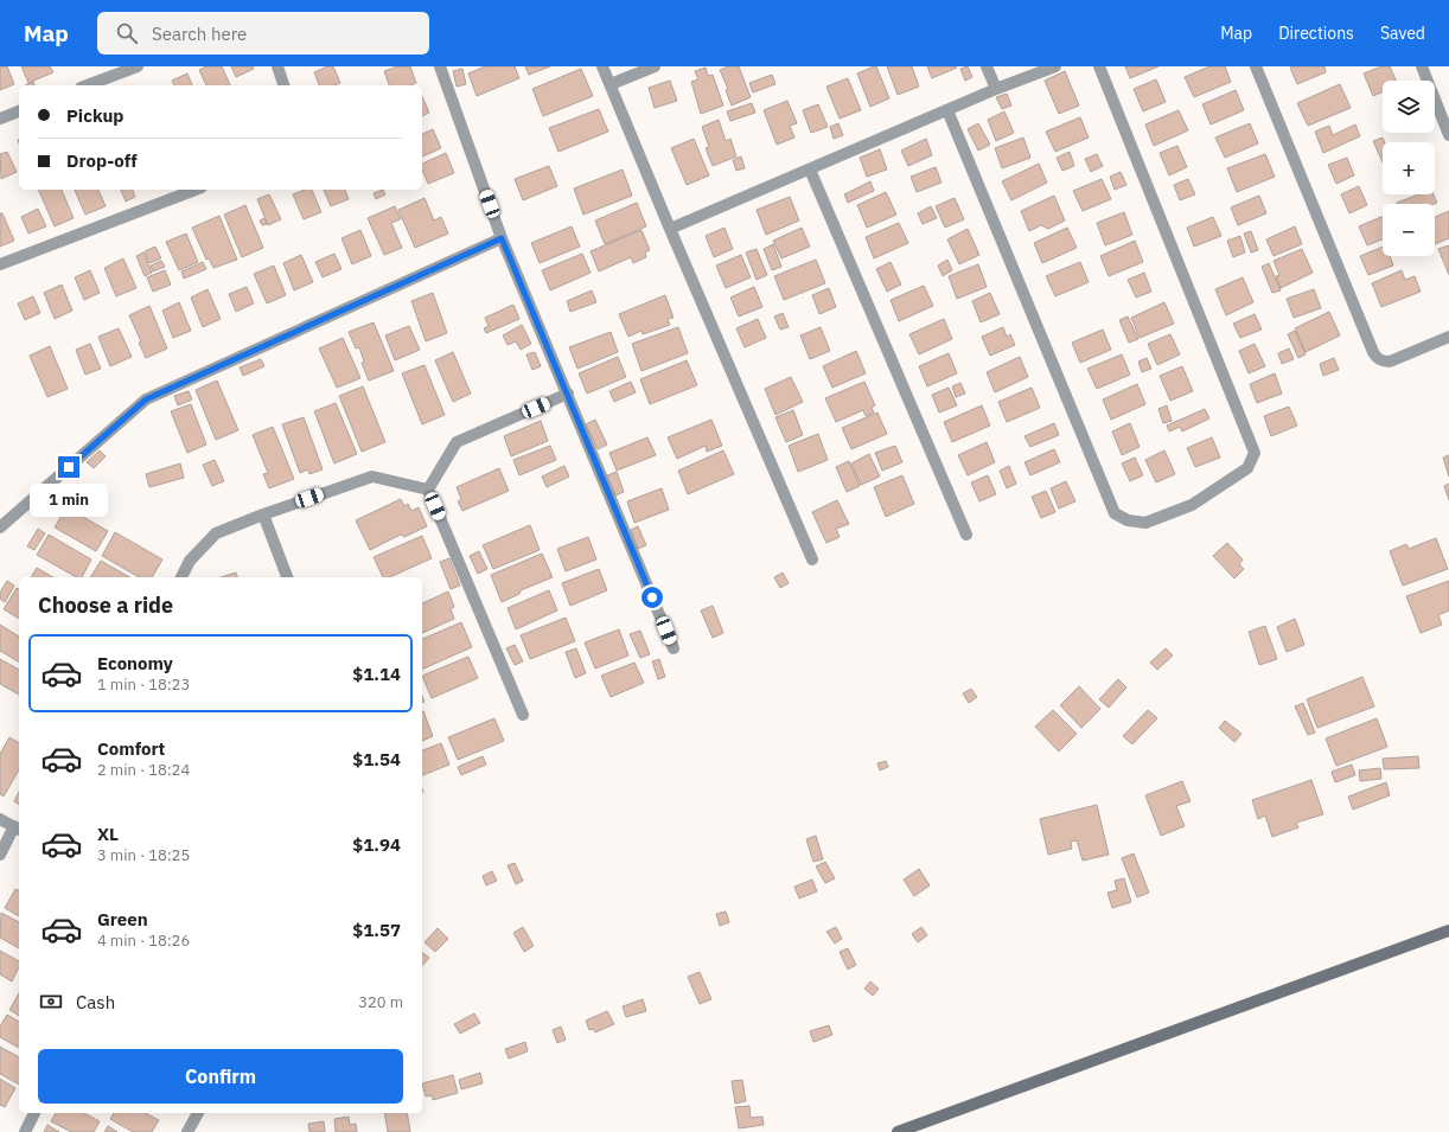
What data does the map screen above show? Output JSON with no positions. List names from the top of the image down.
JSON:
{
  "page": {
    "header": "Map",
    "search": "Search here",
    "nav": ["Map", "Directions", "Saved"],
    "map_buttons": ["+", "−"],
    "banner": ["Pickup", "Drop-off"],
    "bubble": "1 min",
    "heading": "Choose a ride",
    "list": [
      {
        "name": "Economy",
        "note": "1 min · 18:23",
        "value": "$1.14"
      },
      {
        "name": "Comfort",
        "note": "2 min · 18:24",
        "value": "$1.54"
      },
      {
        "name": "XL",
        "note": "3 min · 18:25",
        "value": "$1.94"
      },
      {
        "name": "Green",
        "note": "4 min · 18:26",
        "value": "$1.57"
      }
    ],
    "pay": ["Cash", "320 m"],
    "buttons": "Confirm"
  }
}
